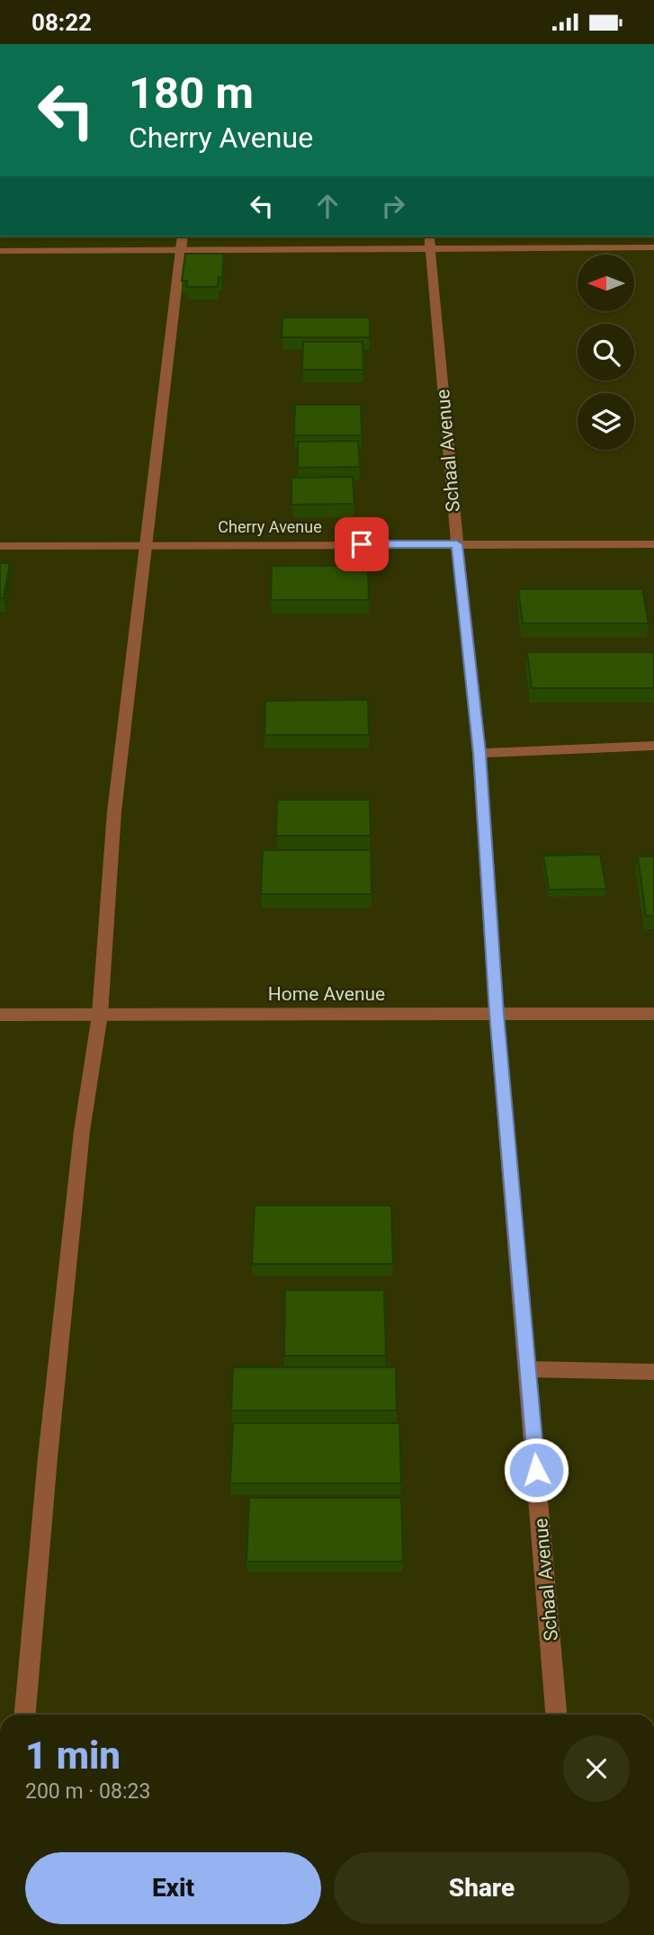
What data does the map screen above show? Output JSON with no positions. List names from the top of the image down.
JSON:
{
  "streets": {
    "street": ["Schaal Avenue", "Cherry Avenue", "Home Avenue"]
  },
  "crossings": [
    ["Schaal Avenue", "Cherry Avenue"],
    ["Schaal Avenue", "Home Avenue"]
  ],
  "north": "left",
  "page": {
    "status": "08:22",
    "turn": ["180 m", "Cherry Avenue"],
    "heading": ["1 min", "200 m · 08:23"],
    "buttons": ["Exit", "Share"]
  }
}
